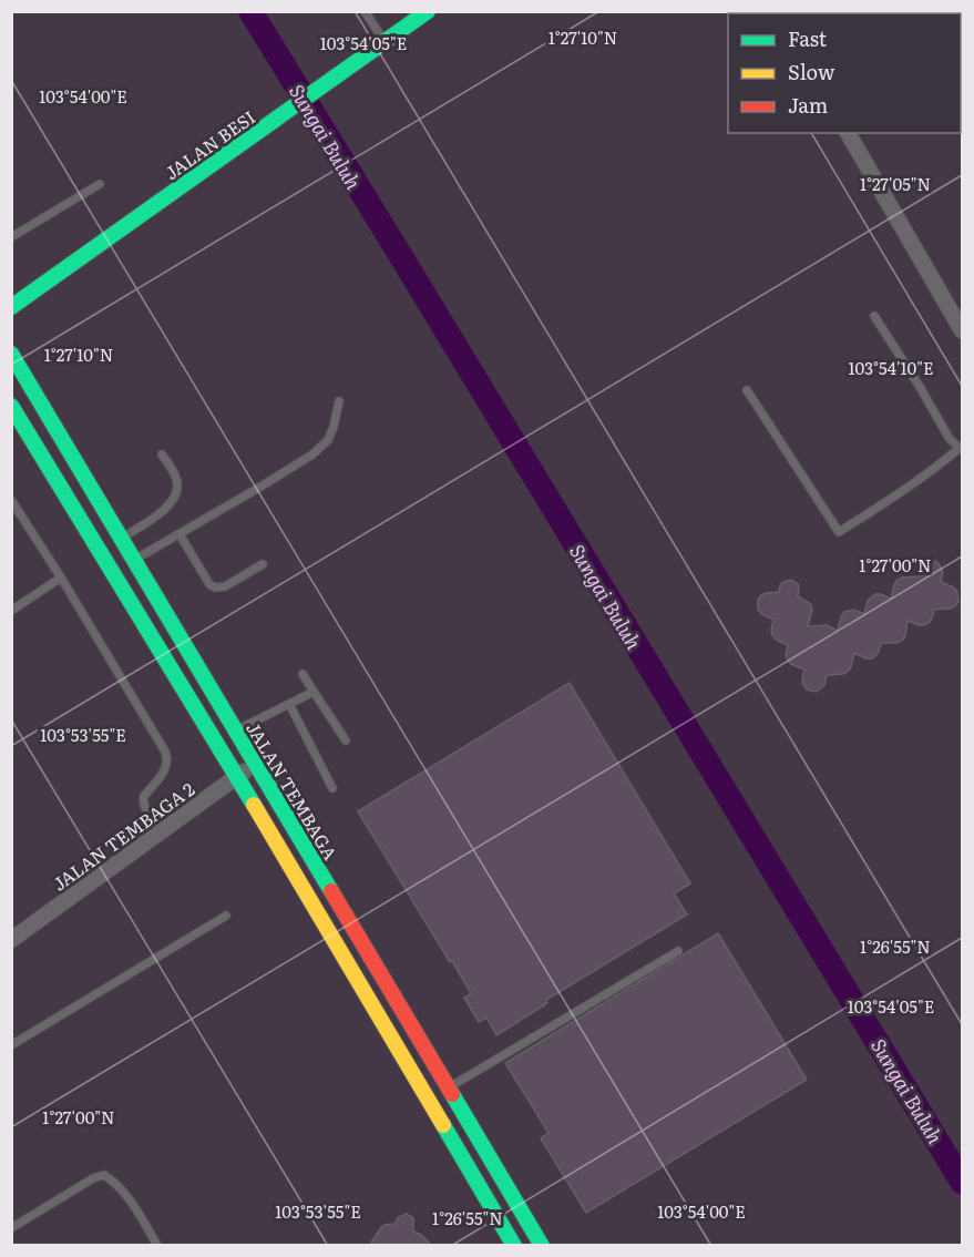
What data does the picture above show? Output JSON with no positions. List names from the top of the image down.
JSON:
{
  "streets": {
    "main road": ["JALAN BESI", "JALAN TEMBAGA"],
    "street": ["JALAN TEMBAGA 2"]
  },
  "crossings": [
    ["JALAN TEMBAGA", "JALAN TEMBAGA 2"]
  ],
  "water": ["Sungai Buluh"],
  "legend": ["Fast", "Slow", "Jam"],
  "coordinates": [
    "1°27'10\"N",
    "103°54'05\"E",
    "103°54'00\"E",
    "1°27'05\"N",
    "103°54'10\"E",
    "1°27'00\"N",
    "103°53'55\"E",
    "1°26'55\"N"
  ]
}
